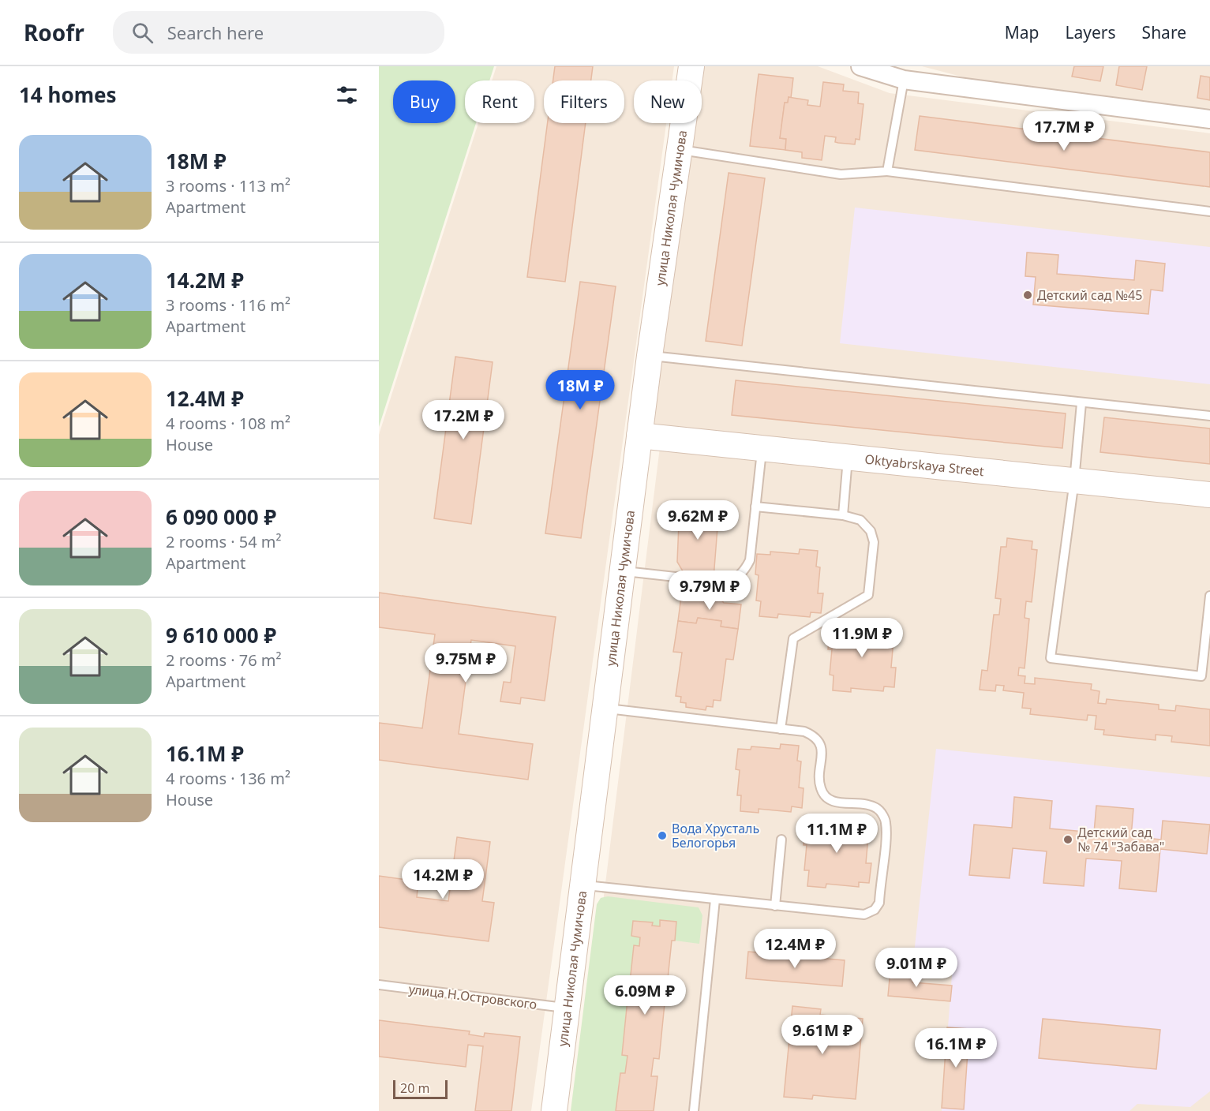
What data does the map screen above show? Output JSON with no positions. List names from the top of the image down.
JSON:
{
  "streets": {
    "street": ["улица Николая Чумичова", "Oktyabrskaya Street"],
    "lane": ["улица Н.Островского"]
  },
  "crossings": [
    ["улица Николая Чумичова", "Oktyabrskaya Street"],
    ["улица Николая Чумичова", "улица Н.Островского"]
  ],
  "places": ["Детский сад №45", "Вода Хрусталь Белогорья", "Детский сад № 74 \"Забава\""],
  "scale_bar": "20 m",
  "page": {
    "header": "Roofr",
    "search": "Search here",
    "nav": ["Map", "Layers", "Share"],
    "heading": "14 homes",
    "chip": [
      "Buy",
      "Rent",
      "Filters",
      "New"
    ],
    "price": [
      "17.7M ₽",
      "18M ₽",
      "17.2M ₽",
      "9.62M ₽",
      "9.79M ₽",
      "11.9M ₽",
      "9.75M ₽",
      "11.1M ₽",
      "14.2M ₽",
      "12.4M ₽",
      "9.01M ₽",
      "6.09M ₽",
      "9.61M ₽",
      "16.1M ₽"
    ],
    "list": [
      {
        "name": "18M ₽",
        "note": "3 rooms · 113 m² · Apartment"
      },
      {
        "name": "14.2M ₽",
        "note": "3 rooms · 116 m² · Apartment"
      },
      {
        "name": "12.4M ₽",
        "note": "4 rooms · 108 m² · House"
      },
      {
        "name": "6 090 000 ₽",
        "note": "2 rooms · 54 m² · Apartment"
      },
      {
        "name": "9 610 000 ₽",
        "note": "2 rooms · 76 m² · Apartment"
      },
      {
        "name": "16.1M ₽",
        "note": "4 rooms · 136 m² · House"
      }
    ],
    "scale": "20 m"
  }
}
